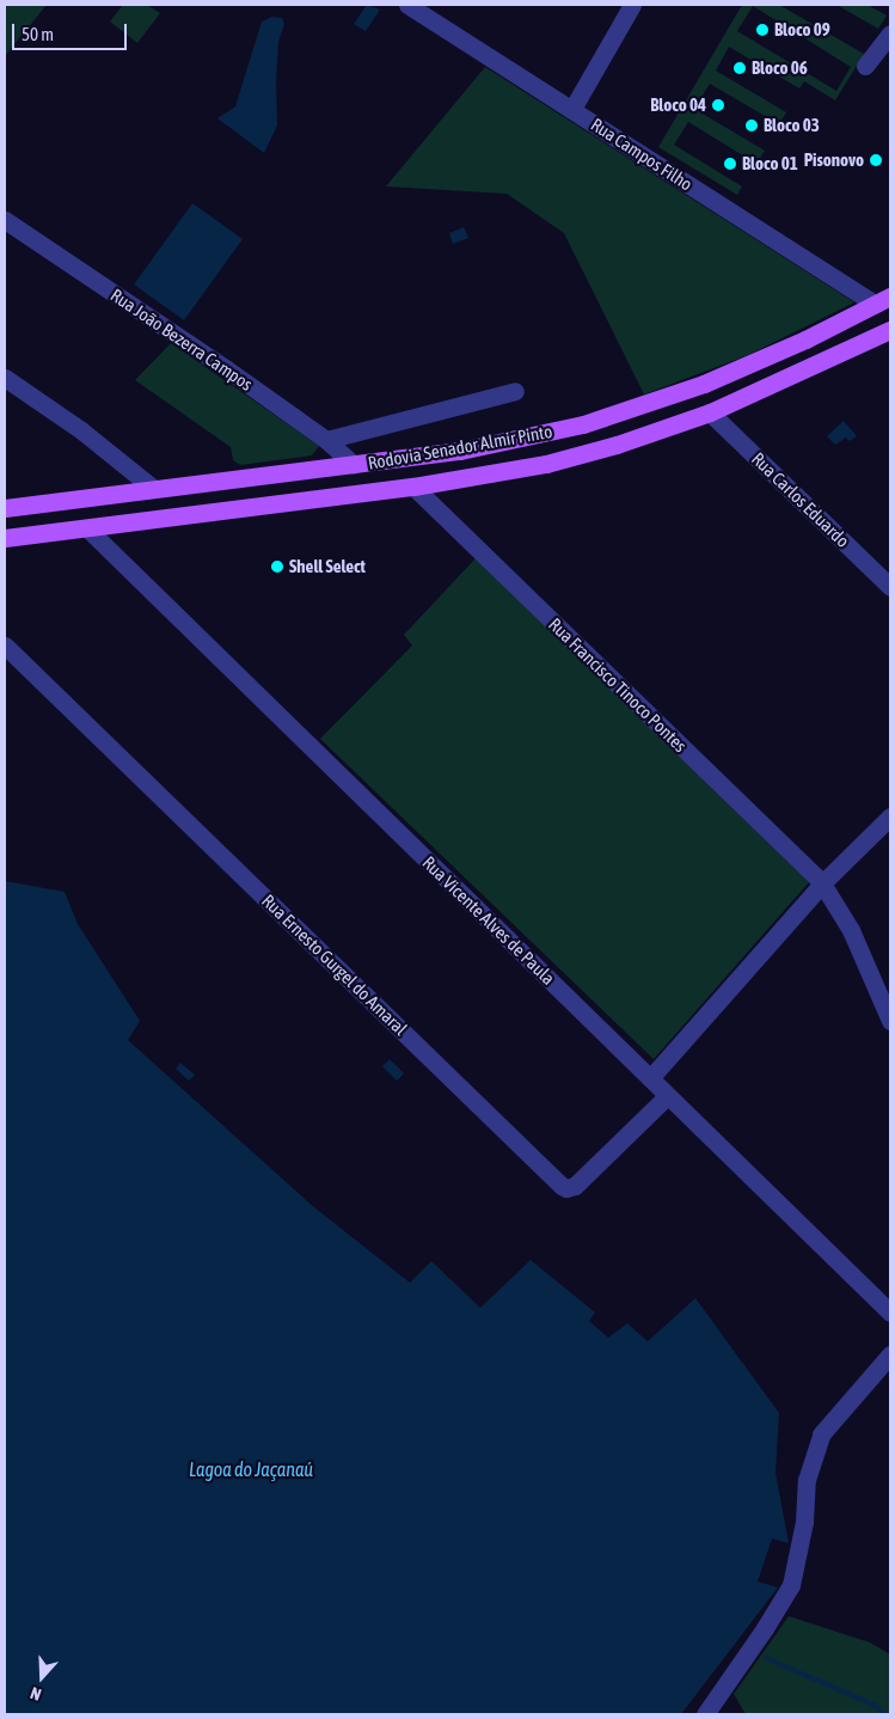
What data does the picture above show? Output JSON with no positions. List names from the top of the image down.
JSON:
{
  "streets": {
    "main road": ["Rodovia Senador Almir Pinto"],
    "street": [
      "Rua Campos Filho",
      "Rua João Bezerra Campos",
      "Rua Carlos Eduardo",
      "Rua Francisco Tinoco Pontes",
      "Rua Vicente Alves de Paula",
      "Rua Ernesto Gurgel do Amaral"
    ]
  },
  "crossings": [
    ["Rua Campos Filho", "Rodovia Senador Almir Pinto"],
    ["Rua João Bezerra Campos", "Rodovia Senador Almir Pinto"],
    ["Rodovia Senador Almir Pinto", "Rua Carlos Eduardo"],
    ["Rodovia Senador Almir Pinto", "Rua Francisco Tinoco Pontes"],
    ["Rodovia Senador Almir Pinto", "Rua Vicente Alves de Paula"],
    ["Rua Vicente Alves de Paula", "Rua Ernesto Gurgel do Amaral"]
  ],
  "water": ["Lagoa do Jaçanaú"],
  "places": [
    "Bloco 09",
    "Bloco 06",
    "Bloco 04",
    "Bloco 03",
    "Pisonovo",
    "Bloco 01",
    "Shell Select"
  ],
  "scale_bar": "50 m",
  "north": "bottom"
}
